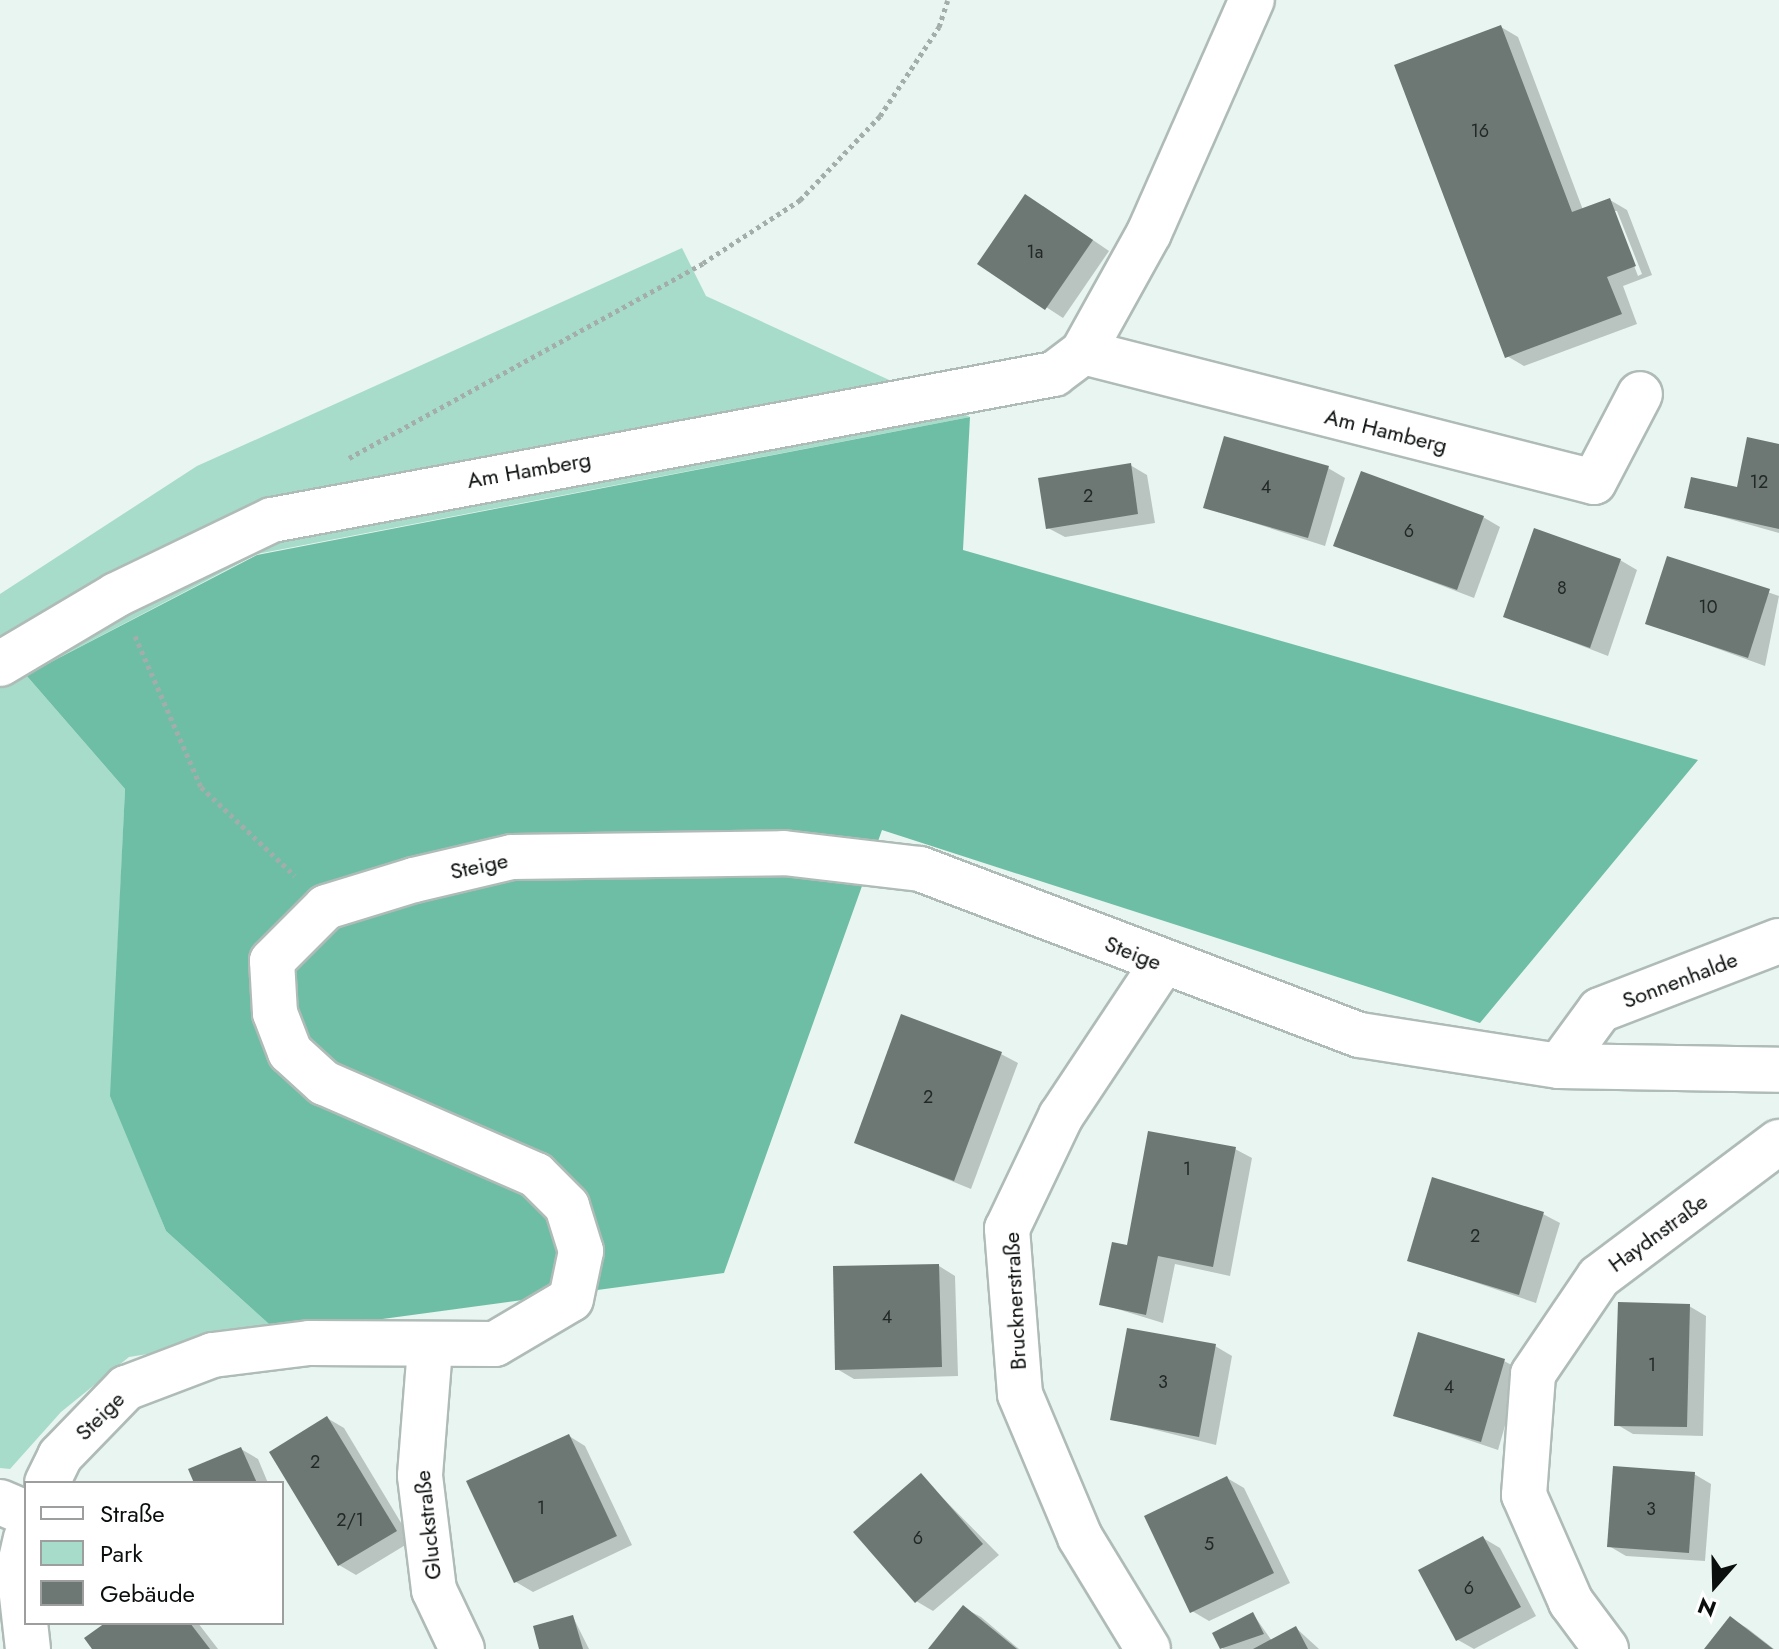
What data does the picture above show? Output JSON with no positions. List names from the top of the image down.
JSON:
{
  "streets": {
    "street": [
      "Am Hamberg",
      "Steige",
      "Sonnenhalde",
      "Haydnstraße",
      "Brucknerstraße",
      "Gluckstraße"
    ]
  },
  "crossings": [
    ["Steige", "Sonnenhalde"],
    ["Steige", "Brucknerstraße"],
    ["Steige", "Gluckstraße"]
  ],
  "house_numbers": [
    "16",
    "1a",
    "12",
    "4",
    "2",
    "6",
    "8",
    "10",
    "2",
    "1",
    "2",
    "4",
    "1",
    "3",
    "4",
    "2",
    "1",
    "3",
    "2/1",
    "6",
    "5",
    "6"
  ],
  "legend": ["Straße", "Park", "Gebäude"],
  "north": "bottom"
}
